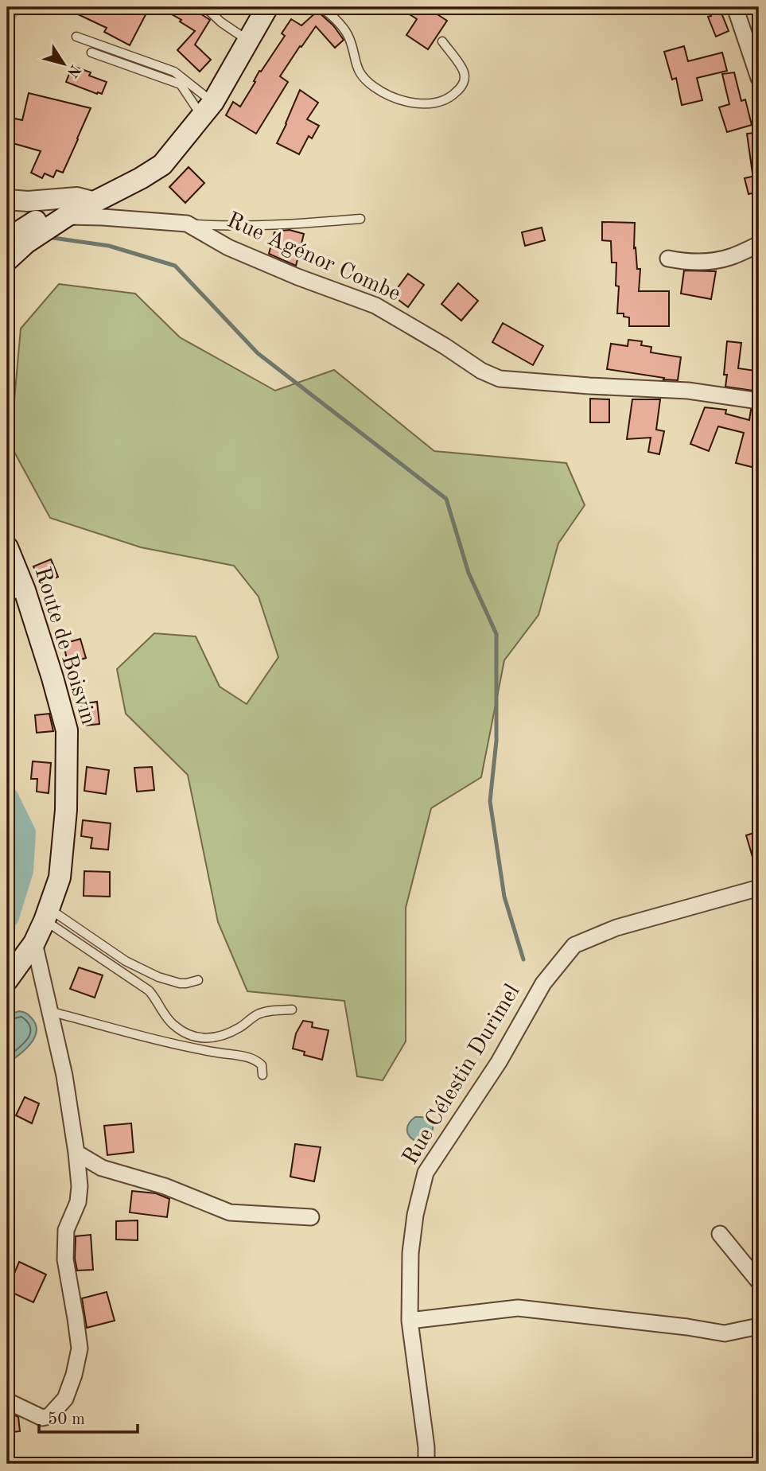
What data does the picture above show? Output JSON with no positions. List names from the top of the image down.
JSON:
{
  "streets": {
    "main road": ["Route de Boisvin"],
    "street": ["Rue Agénor Combe", "Rue Célestin Durimel"]
  },
  "scale_bar": "50 m",
  "north": "bottom right"
}
